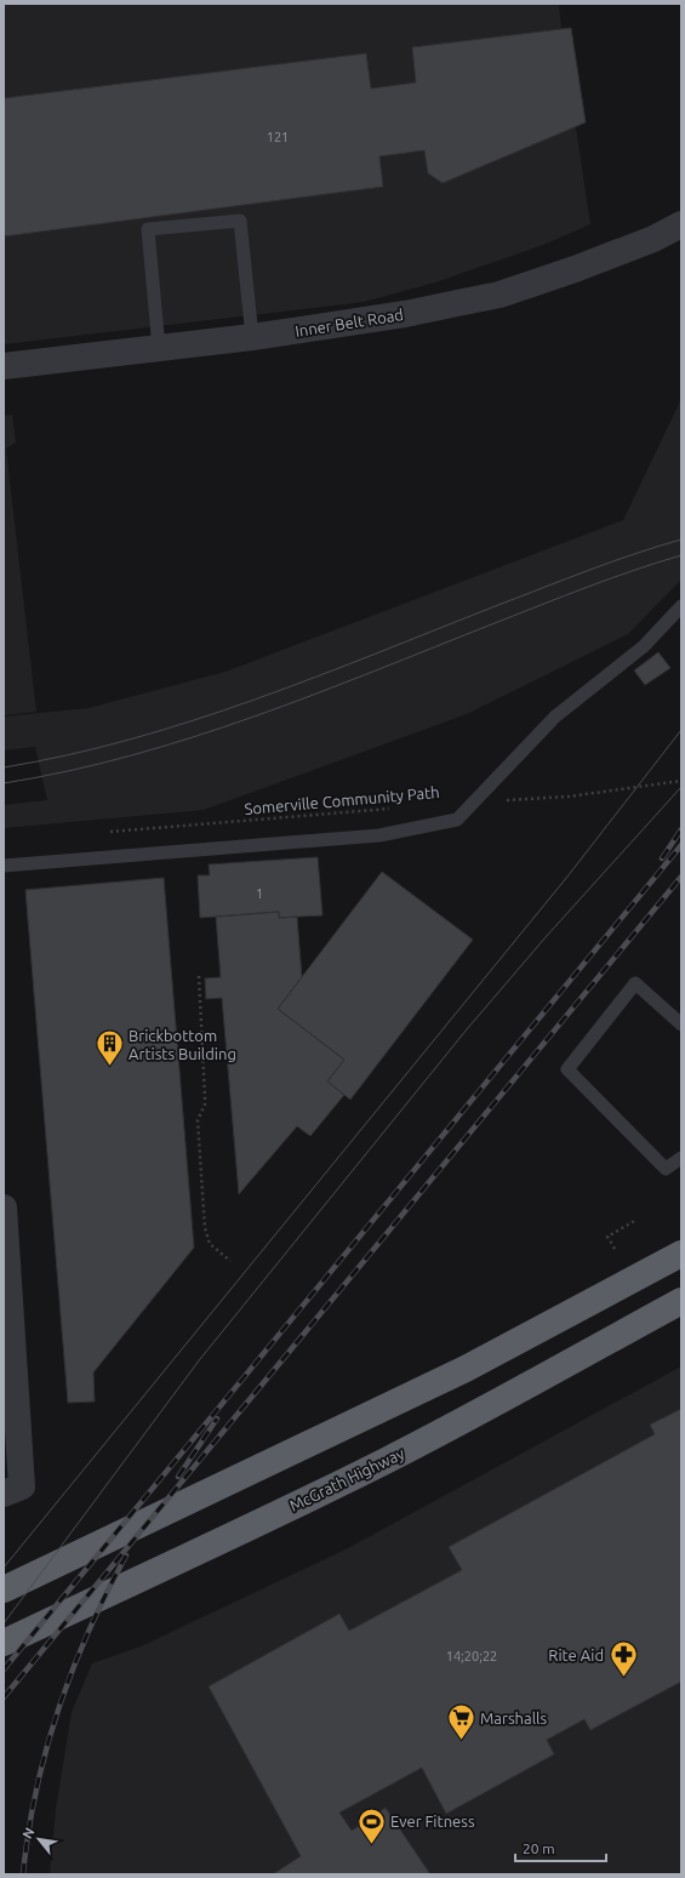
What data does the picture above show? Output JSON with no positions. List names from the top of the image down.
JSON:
{
  "streets": {
    "highway": ["McGrath Highway"],
    "street": ["Inner Belt Road"],
    "path": ["Somerville Community Path"]
  },
  "places": {
    "building": ["Brickbottom Artists Building"],
    "pharmacy": ["Rite Aid"],
    "supermarket": ["Marshalls"],
    "sports": ["Ever Fitness"]
  },
  "house_numbers": ["121", "1", "14;20;22"],
  "scale_bar": "20 m",
  "north": "top left"
}
